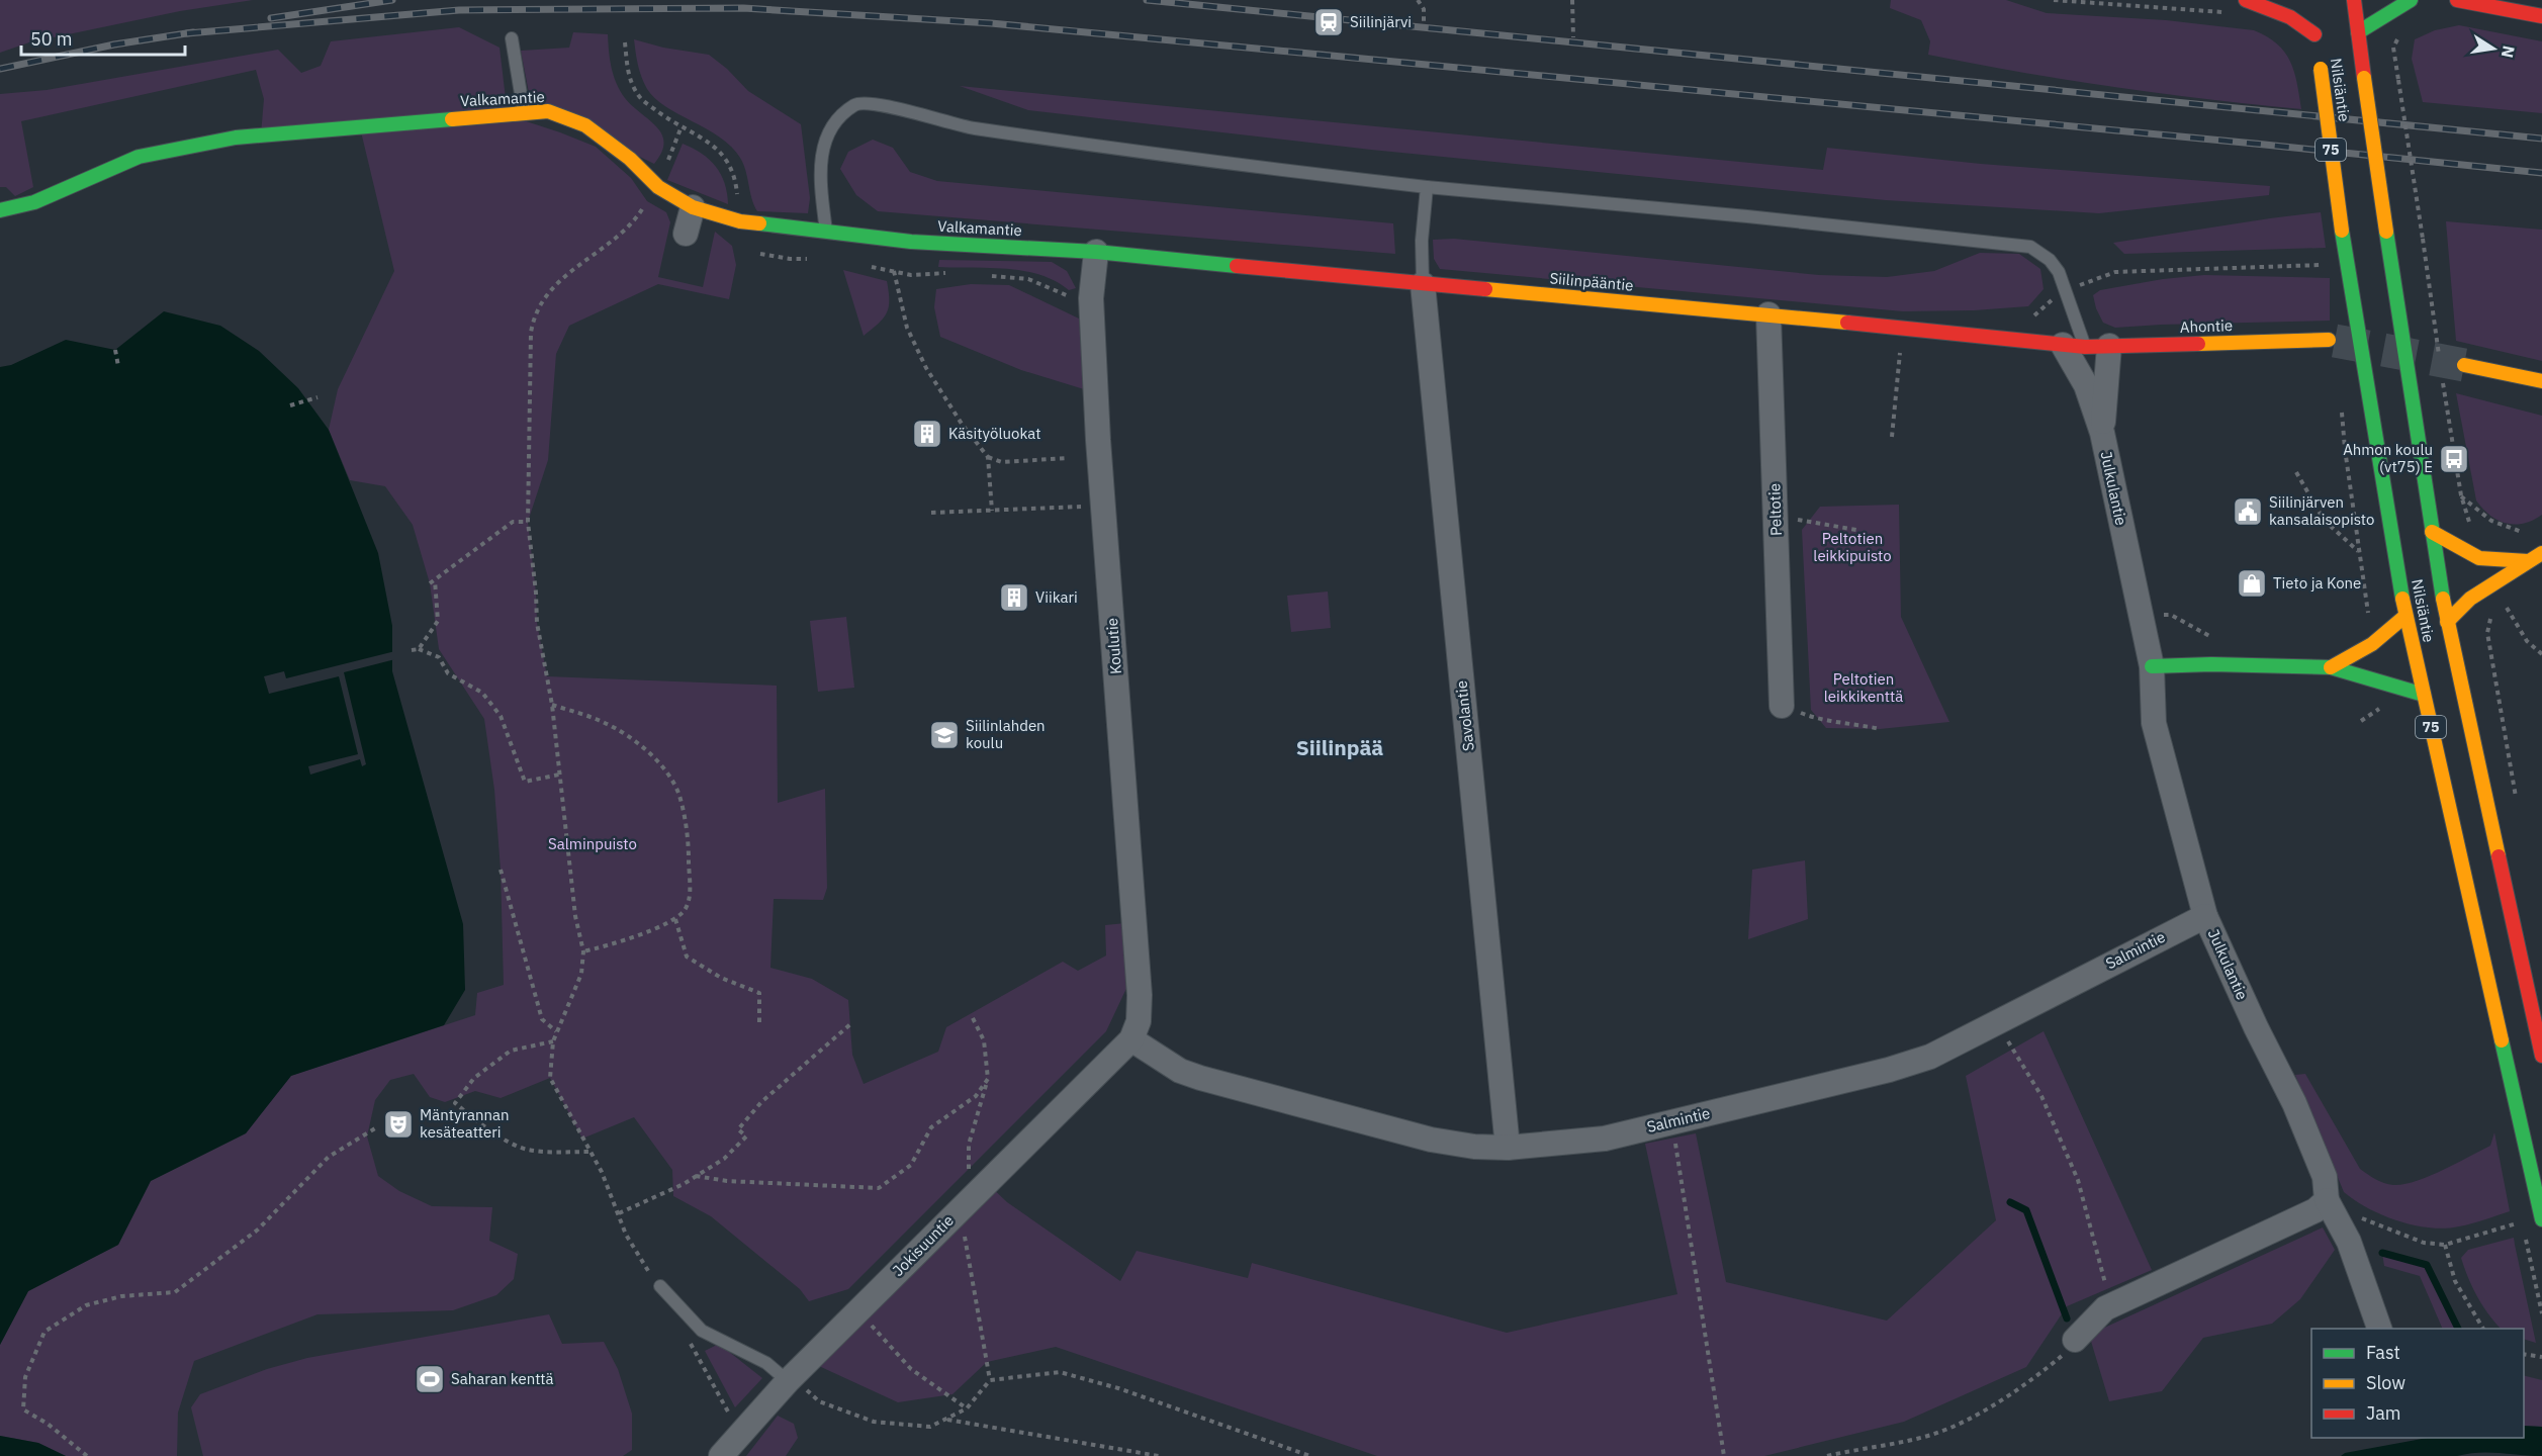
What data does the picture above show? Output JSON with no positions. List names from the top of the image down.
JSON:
{
  "streets": {
    "main road": [
      "Nilsiäntie",
      "Valkamantie",
      "75",
      "Siilinpääntie",
      "Ahontie"
    ],
    "street": [
      "Julkulantie",
      "Peltotie",
      "Koulutie",
      "Savolantie",
      "Salmintie",
      "Jokisuuntie"
    ]
  },
  "crossings": [
    ["Valkamantie", "Siilinpääntie"],
    ["Valkamantie", "Koulutie"],
    ["Siilinpääntie", "Ahontie"],
    ["Siilinpääntie", "Julkulantie"],
    ["Siilinpääntie", "Peltotie"],
    ["Siilinpääntie", "Koulutie"],
    ["Siilinpääntie", "Savolantie"],
    ["Ahontie", "Julkulantie"],
    ["Julkulantie", "Salmintie"],
    ["Koulutie", "Salmintie"],
    ["Koulutie", "Jokisuuntie"],
    ["Savolantie", "Salmintie"],
    ["Salmintie", "Jokisuuntie"]
  ],
  "districts": ["Siilinpää"],
  "parks": ["Peltotien leikkipuisto", "Peltotien leikkikenttä", "Salminpuisto"],
  "places": {
    "station": ["Siilinjärvi"],
    "building": ["Käsityöluokat", "Viikari"],
    "bus stop": ["Ahmon koulu (vt75) E"],
    "public building": ["Siilinjärven kansalaisopisto"],
    "shop": ["Tieto ja Kone"],
    "school or university": ["Siilinlahden koulu"],
    "theatre": ["Mäntyrannan kesäteatteri"],
    "sports": ["Saharan kenttä"]
  },
  "legend": ["Fast", "Slow", "Jam"],
  "scale_bar": "50 m",
  "north": "right"
}
